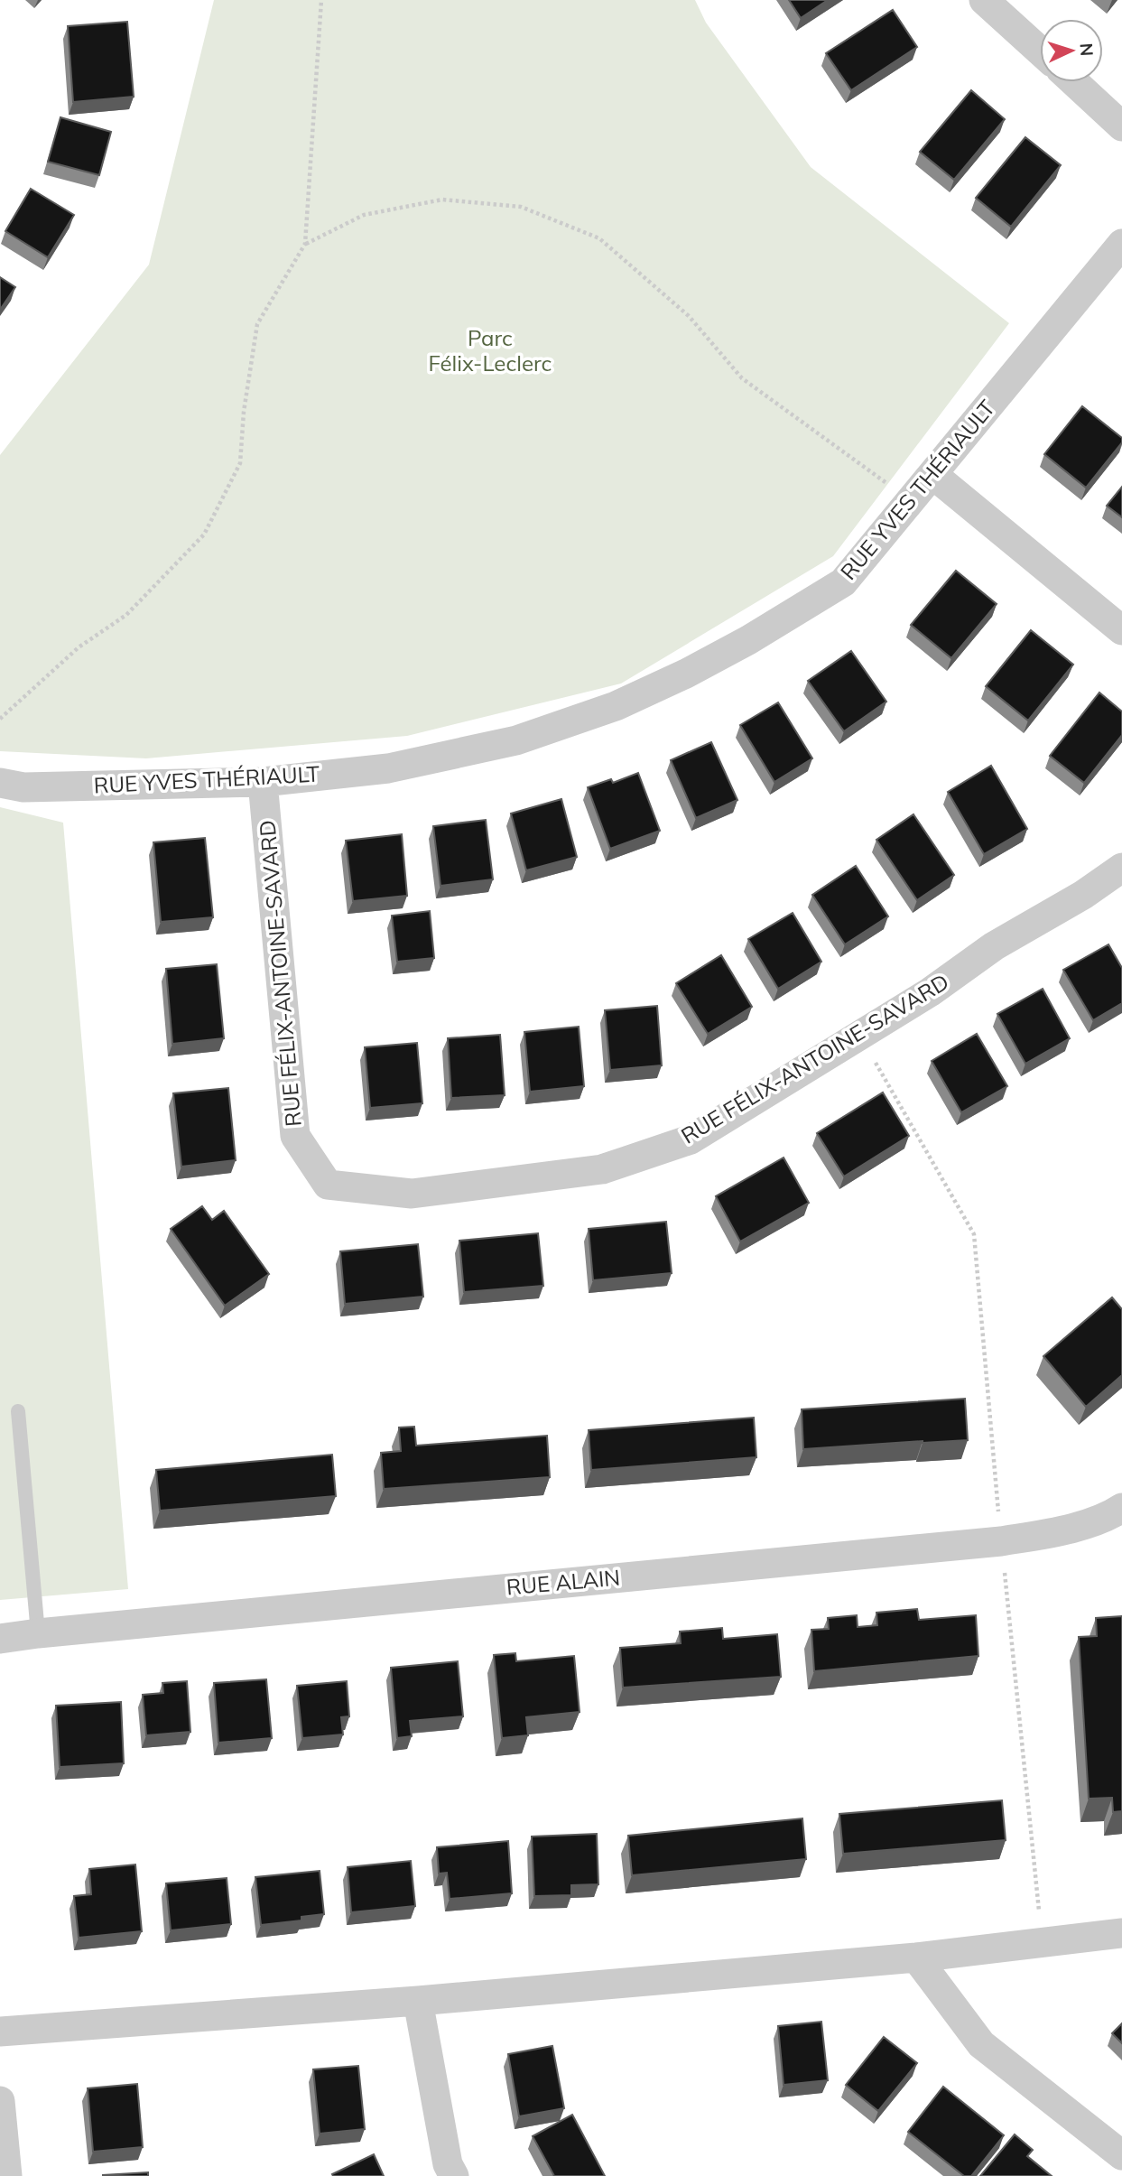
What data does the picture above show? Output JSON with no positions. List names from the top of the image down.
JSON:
{
  "streets": {
    "street": ["RUE YVES THÉRIAULT", "RUE FÉLIX-ANTOINE-SAVARD", "RUE ALAIN"]
  },
  "crossings": [
    ["RUE YVES THÉRIAULT", "RUE FÉLIX-ANTOINE-SAVARD"]
  ],
  "parks": ["Parc Félix-Leclerc"],
  "north": "right"
}
